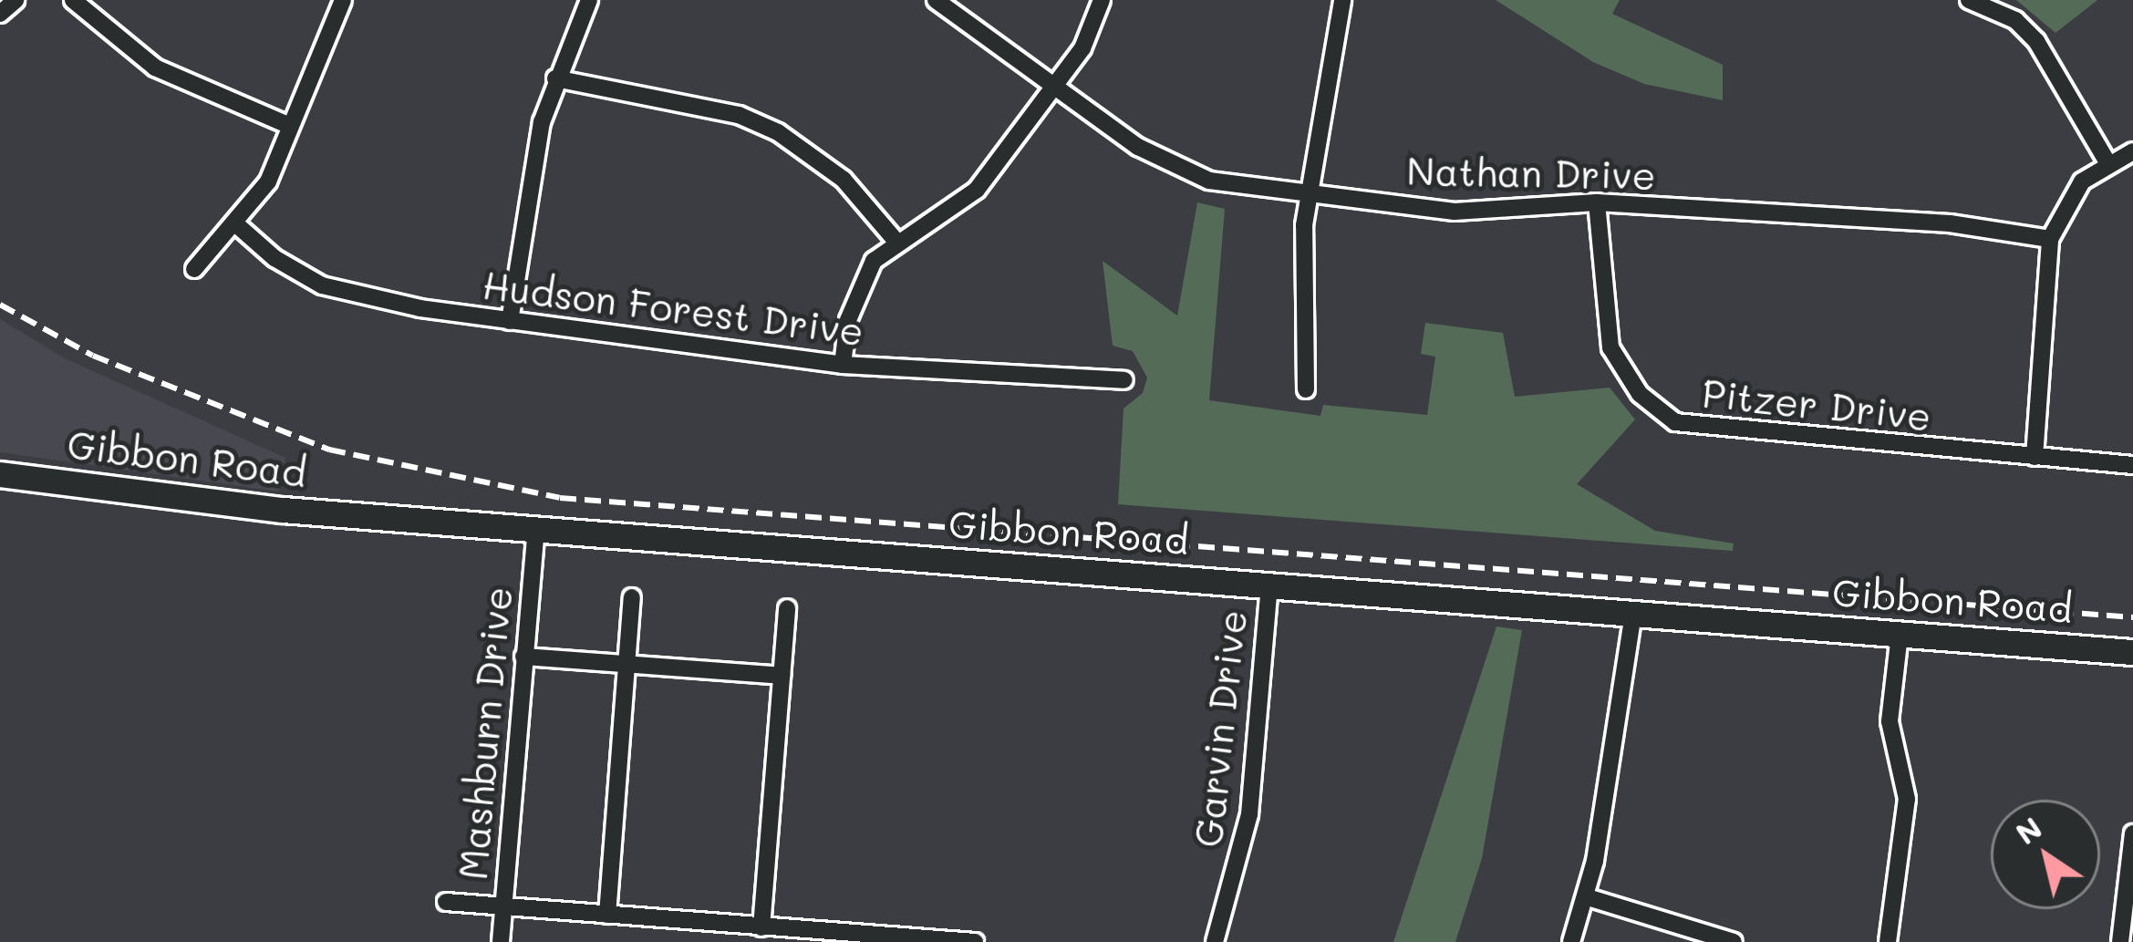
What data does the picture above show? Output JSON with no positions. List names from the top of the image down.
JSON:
{
  "streets": {
    "main road": ["Gibbon Road"],
    "street": [
      "Nathan Drive",
      "Hudson Forest Drive",
      "Pitzer Drive",
      "Garvin Drive",
      "Mashburn Drive"
    ]
  },
  "crossings": [
    ["Nathan Drive", "Pitzer Drive"],
    ["Gibbon Road", "Garvin Drive"],
    ["Gibbon Road", "Mashburn Drive"]
  ],
  "north": "top left"
}
